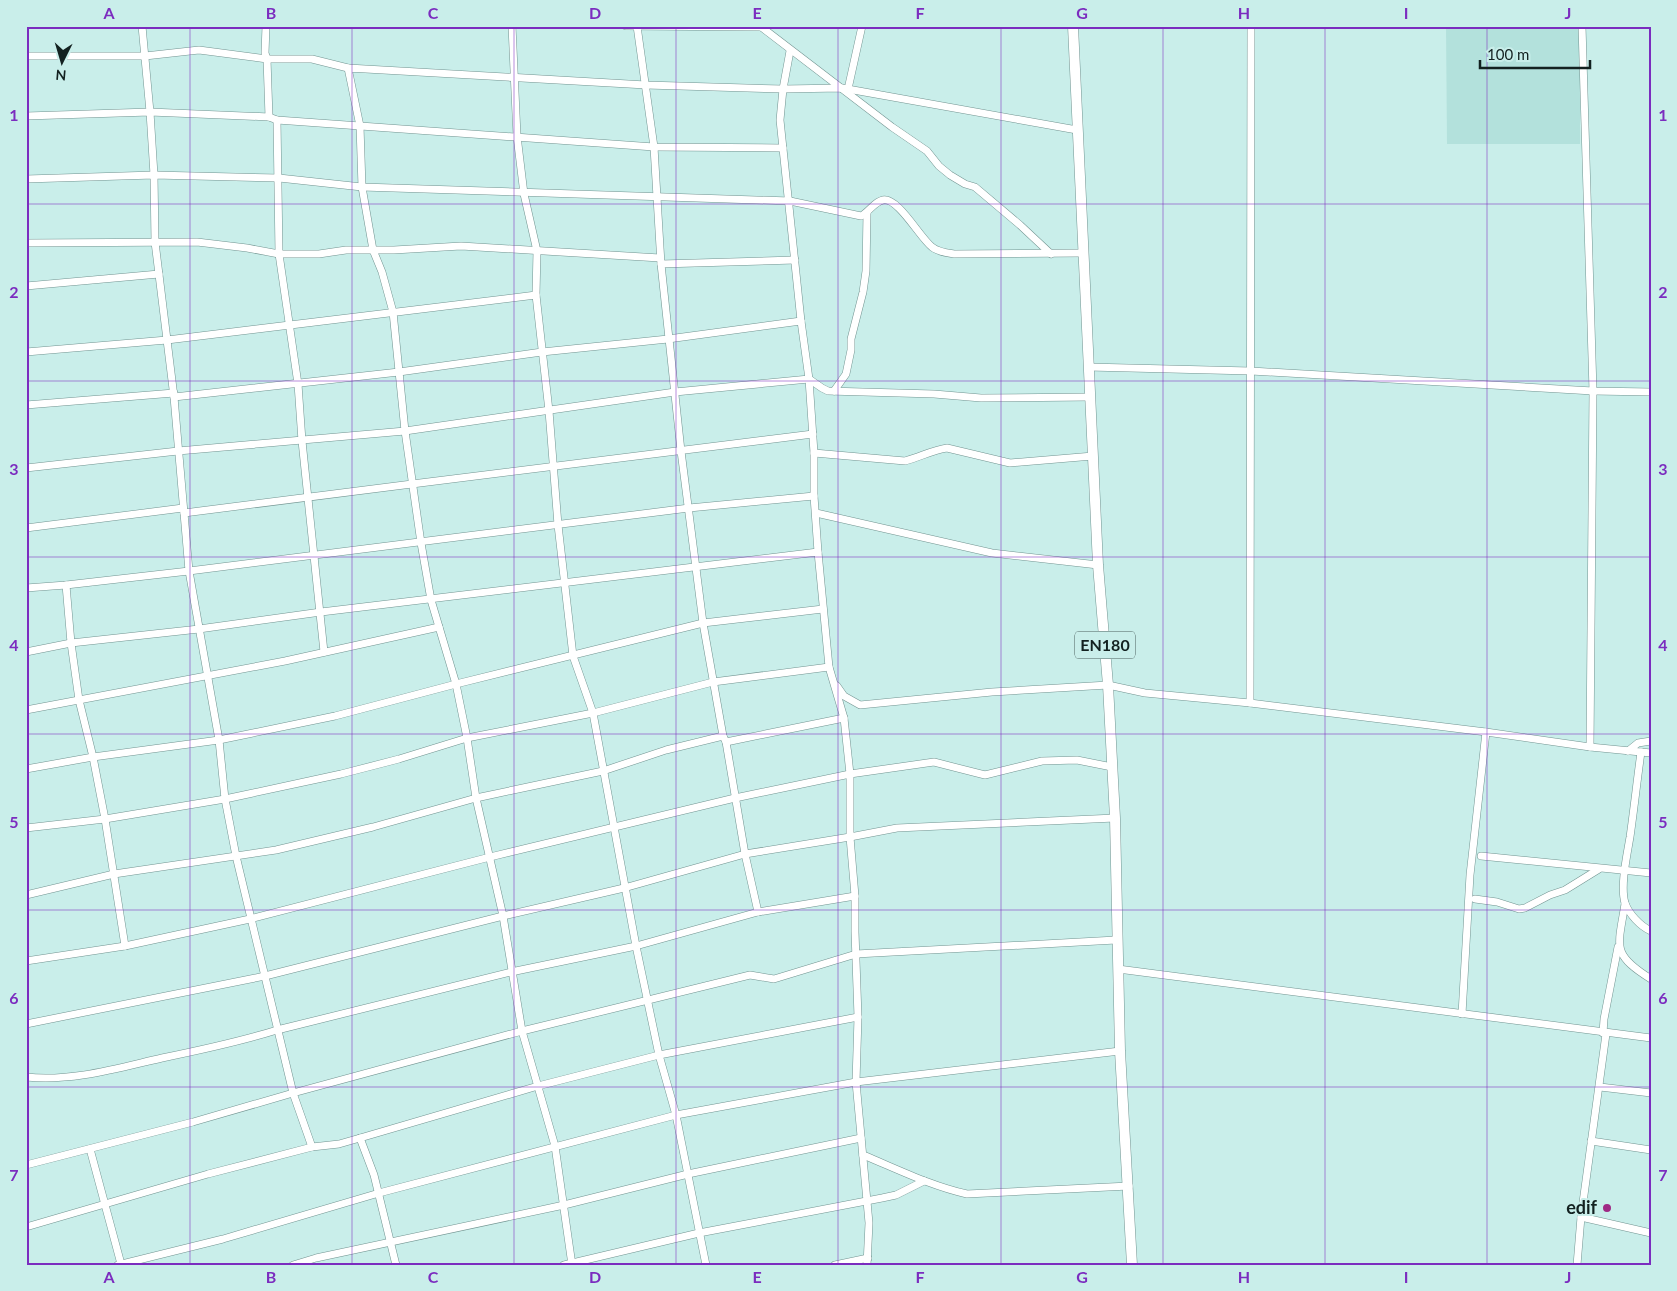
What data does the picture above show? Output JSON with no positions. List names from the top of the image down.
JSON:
{
  "streets": {
    "main road": ["EN180"]
  },
  "places": ["edif"],
  "scale_bar": "100 m",
  "north": "bottom",
  "grid": {
    "columns": [
      "A",
      "B",
      "C",
      "D",
      "E",
      "F",
      "G",
      "H",
      "I",
      "J"
    ],
    "rows": [
      "1",
      "2",
      "3",
      "4",
      "5",
      "6",
      "7"
    ]
  }
}
